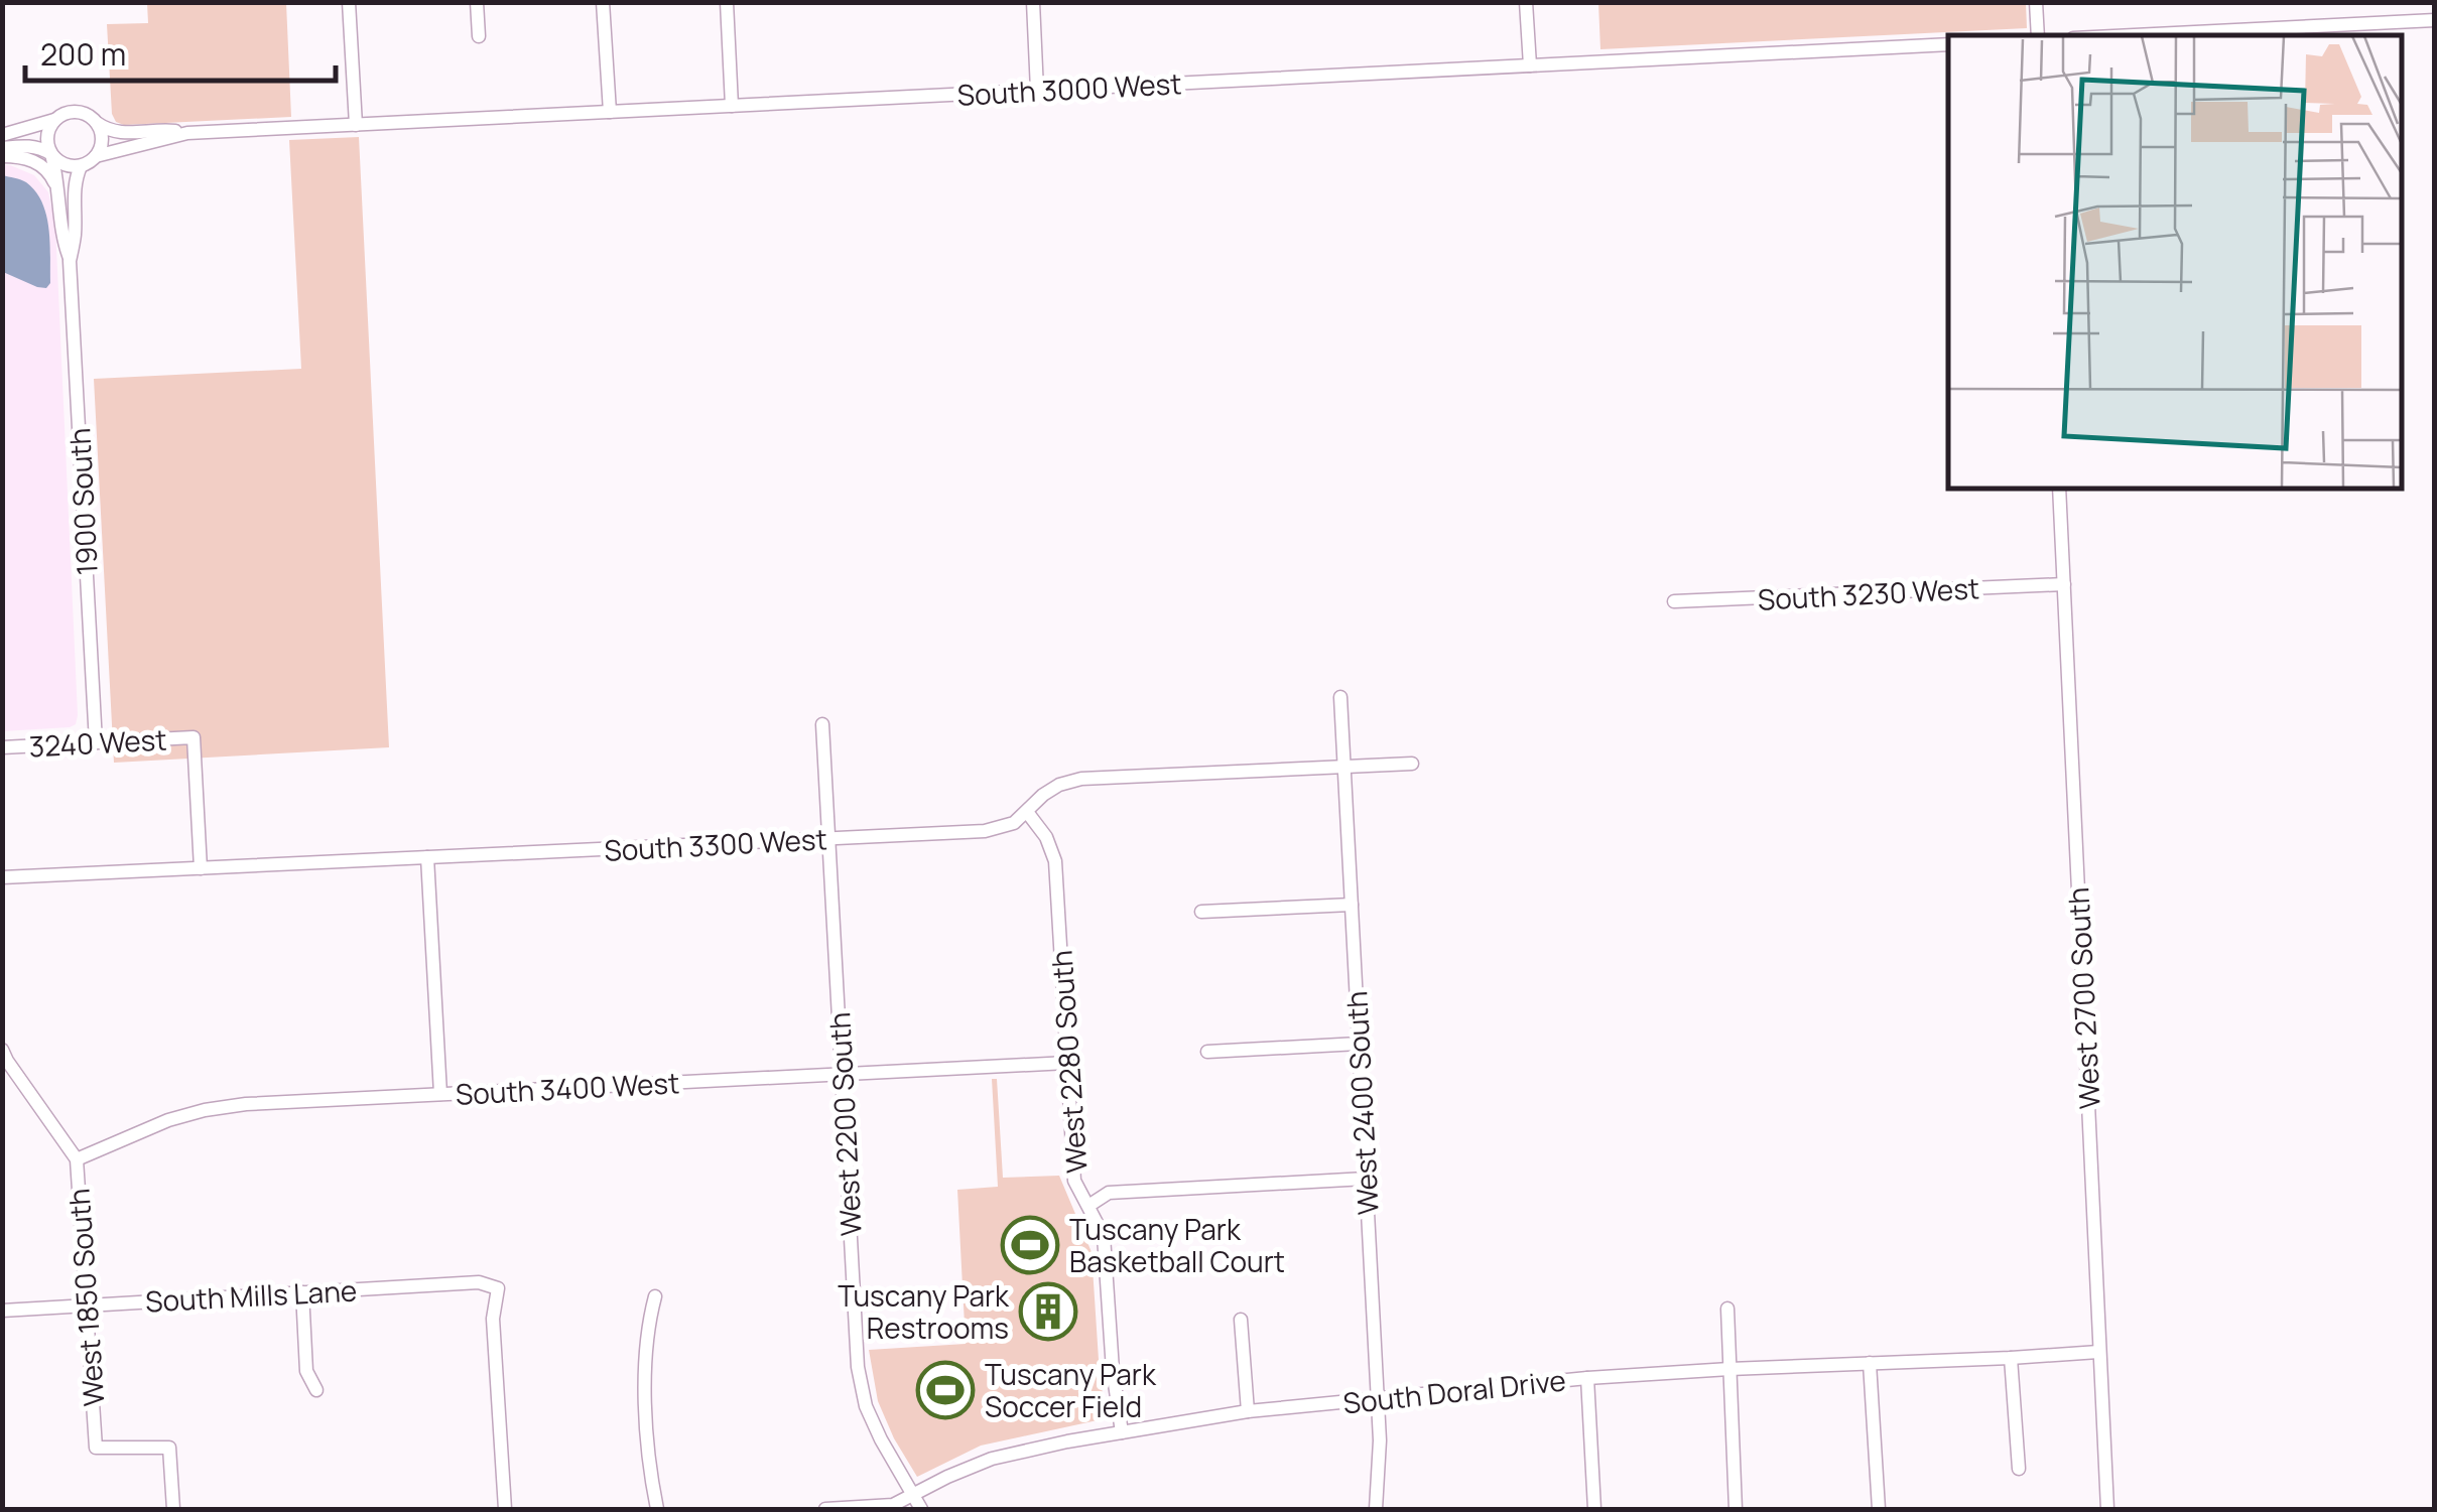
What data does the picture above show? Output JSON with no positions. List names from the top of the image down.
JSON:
{
  "streets": {
    "street": [
      "South 3000 West",
      "1900 South",
      "South 3230 West",
      "3240 West",
      "South 3300 West",
      "West 2700 South",
      "West 2280 South",
      "South 3400 West",
      "West 2400 South",
      "West 2200 South",
      "South Mills Lane",
      "West 1850 South",
      "South Doral Drive"
    ]
  },
  "crossings": [
    ["1900 South", "3240 West"],
    ["South 3230 West", "West 2700 South"],
    ["3240 West", "South 3300 West"],
    ["South 3300 West", "West 2280 South"],
    ["South 3300 West", "West 2400 South"],
    ["South 3300 West", "West 2200 South"],
    ["West 2700 South", "South Doral Drive"],
    ["West 2280 South", "South 3400 West"],
    ["West 2280 South", "South Doral Drive"],
    ["South 3400 West", "West 2200 South"],
    ["South 3400 West", "West 1850 South"],
    ["West 2400 South", "South Doral Drive"],
    ["West 2200 South", "South Doral Drive"],
    ["South Mills Lane", "West 1850 South"]
  ],
  "places": {
    "sports": ["Tuscany Park Basketball Court", "Tuscany Park Soccer Field"],
    "building": ["Tuscany Park Restrooms"]
  },
  "scale_bar": "200 m"
}
